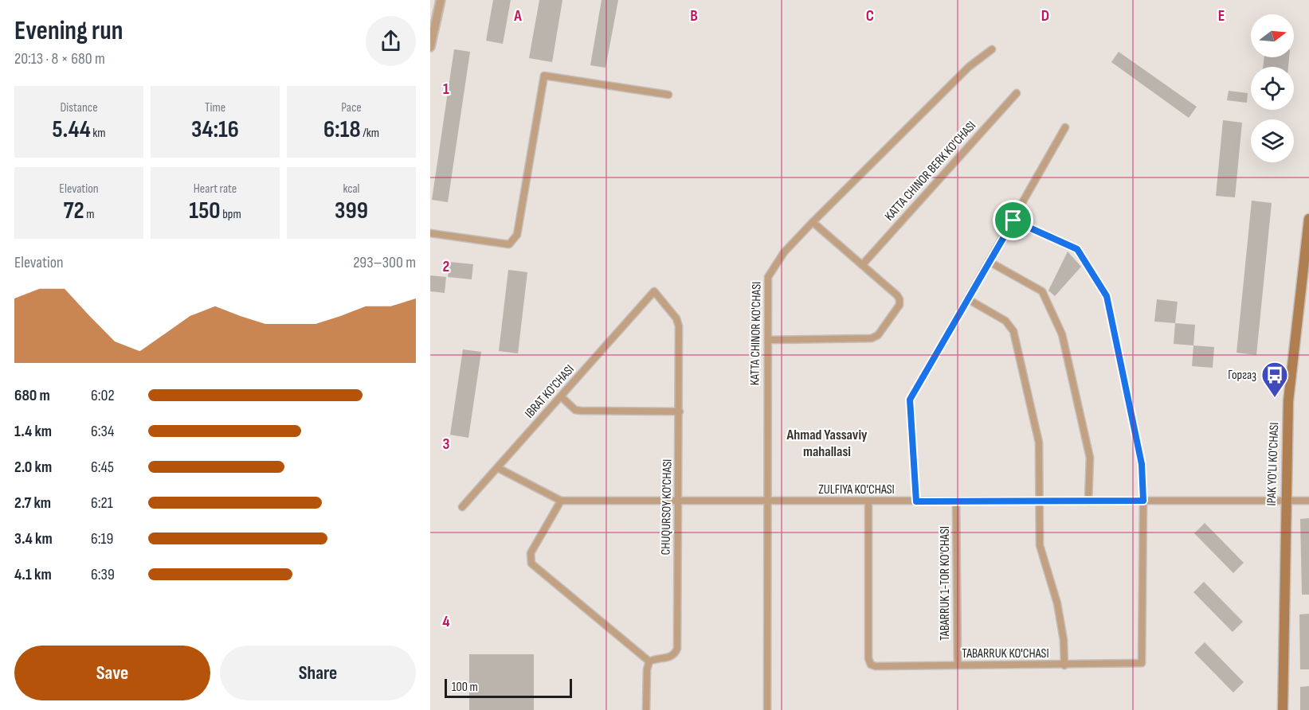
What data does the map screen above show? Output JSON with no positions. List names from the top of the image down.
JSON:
{
  "streets": {
    "main road": ["IPAK YO'LI KO'CHASI"],
    "street": [
      "KATTA CHINOR BERK KO'CHASI",
      "KATTA CHINOR KO'CHASI",
      "IBRAT KO'CHASI",
      "ZULFIYA KO'CHASI",
      "CHUQURSOY KO'CHASI",
      "TABARRUK 1-TOR KO'CHASI",
      "TABARRUK KO'CHASI"
    ]
  },
  "crossings": [
    ["KATTA CHINOR KO'CHASI", "ZULFIYA KO'CHASI"],
    ["IBRAT KO'CHASI", "ZULFIYA KO'CHASI"],
    ["IBRAT KO'CHASI", "CHUQURSOY KO'CHASI"],
    ["IPAK YO'LI KO'CHASI", "ZULFIYA KO'CHASI"],
    ["ZULFIYA KO'CHASI", "CHUQURSOY KO'CHASI"],
    ["ZULFIYA KO'CHASI", "TABARRUK 1-TOR KO'CHASI"],
    ["ZULFIYA KO'CHASI", "TABARRUK KO'CHASI"],
    ["TABARRUK 1-TOR KO'CHASI", "TABARRUK KO'CHASI"]
  ],
  "districts": ["Ahmad Yassaviy mahallasi"],
  "places": {
    "bus stop": ["Горгаз"]
  },
  "scale_bar": "100 m",
  "north": "right",
  "page": {
    "heading": ["Evening run", "20:13 · 8 × 680 m"],
    "stats": [
      ["Distance", "5.44 km"],
      ["Time", "34:16"],
      ["Pace", "6:18 /km"],
      ["Elevation", "72 m"],
      ["Heart rate", "150 bpm"],
      ["kcal", "399"]
    ],
    "chart": ["Elevation", "293–300 m"],
    "list": [
      {
        "name": "680 m",
        "note": "6:02"
      },
      {
        "name": "1.4 km",
        "note": "6:34"
      },
      {
        "name": "2.0 km",
        "note": "6:45"
      },
      {
        "name": "2.7 km",
        "note": "6:21"
      },
      {
        "name": "3.4 km",
        "note": "6:19"
      },
      {
        "name": "4.1 km",
        "note": "6:39"
      }
    ],
    "buttons": ["Save", "Share"],
    "scale": "100 m"
  },
  "grid": {
    "columns": [
      "A",
      "B",
      "C",
      "D",
      "E"
    ],
    "rows": [
      "1",
      "2",
      "3",
      "4"
    ]
  }
}
